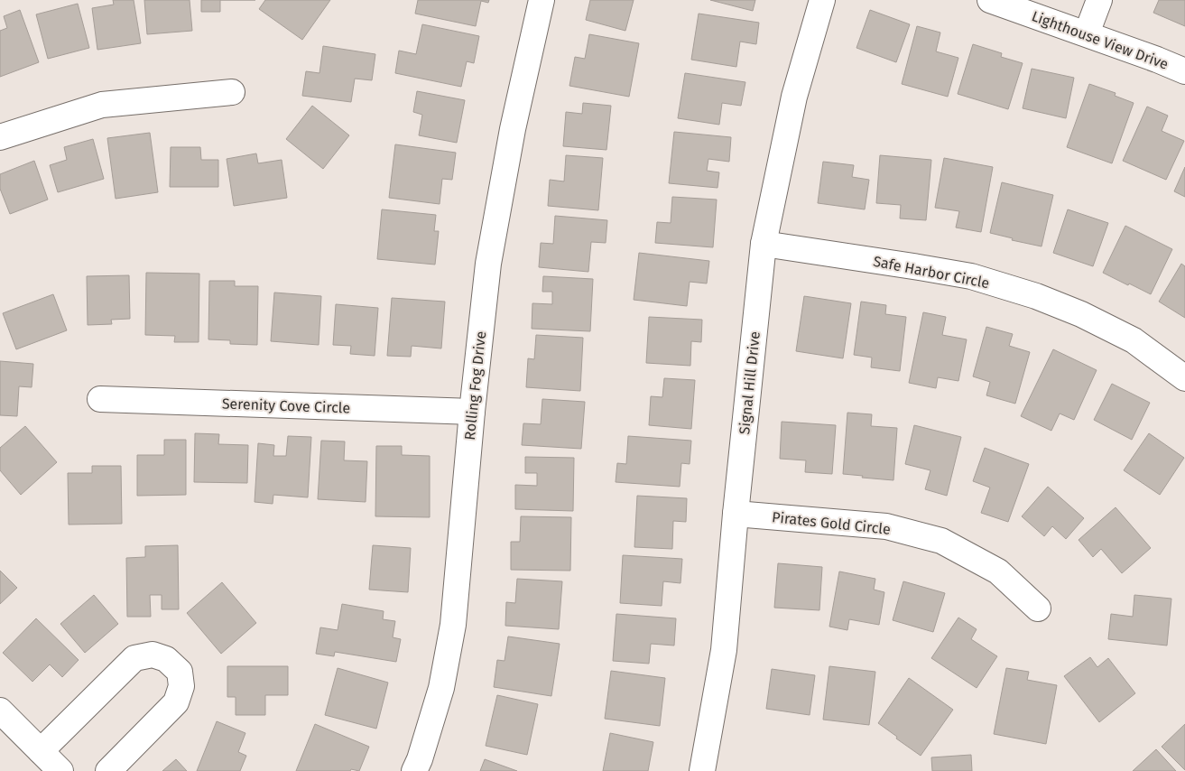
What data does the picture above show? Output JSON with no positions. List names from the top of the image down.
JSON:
{
  "streets": {
    "street": [
      "Lighthouse View Drive",
      "Safe Harbor Circle",
      "Signal Hill Drive",
      "Rolling Fog Drive",
      "Serenity Cove Circle",
      "Pirates Gold Circle"
    ]
  },
  "crossings": [
    ["Safe Harbor Circle", "Signal Hill Drive"],
    ["Signal Hill Drive", "Pirates Gold Circle"],
    ["Rolling Fog Drive", "Serenity Cove Circle"]
  ]
}
